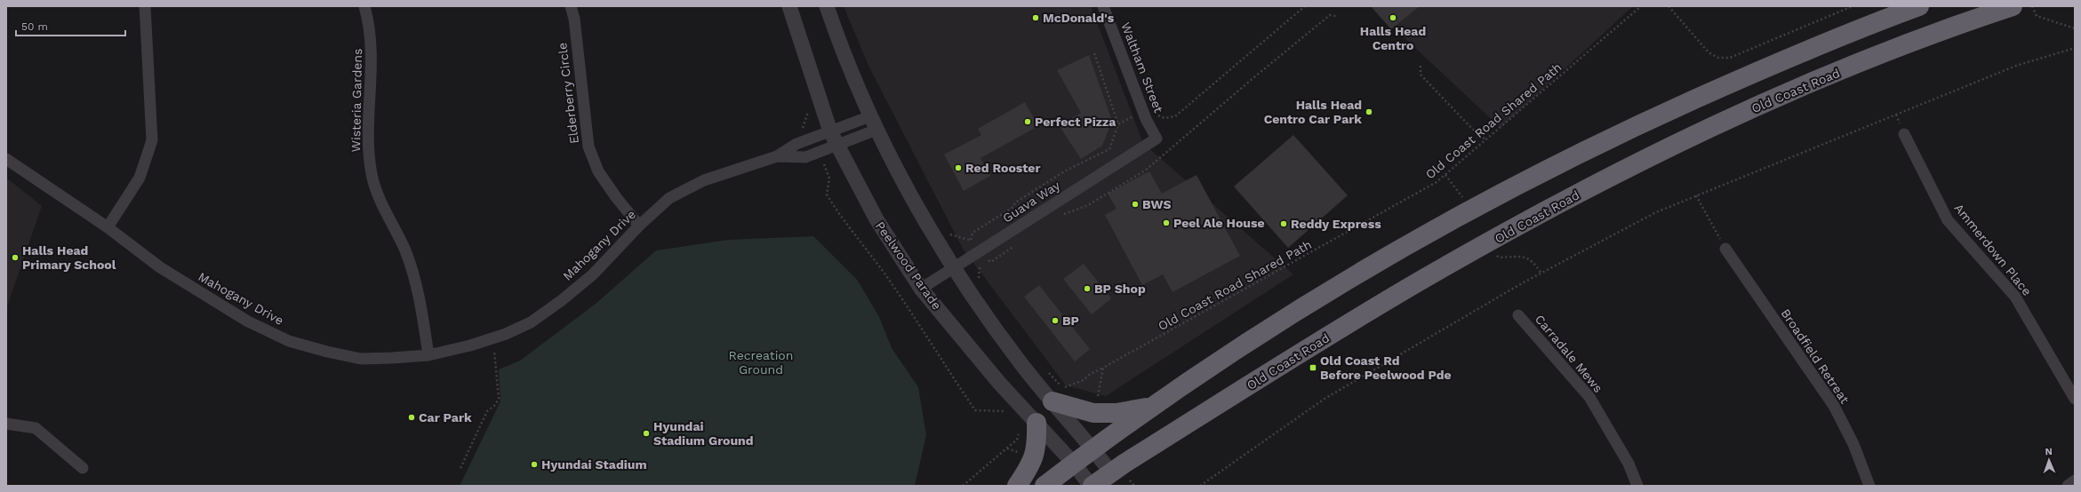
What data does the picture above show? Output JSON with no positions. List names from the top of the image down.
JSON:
{
  "streets": {
    "highway": ["Old Coast Road"],
    "street": [
      "Waltham Street",
      "Elderberry Circle",
      "Wisteria Gardens",
      "Guava Way",
      "Mahogany Drive",
      "Ammerdown Place",
      "Peelwood Parade",
      "Carradale Mews",
      "Broadfield Retreat"
    ],
    "path": ["Old Coast Road Shared Path"]
  },
  "crossings": [
    ["Waltham Street", "Guava Way"],
    ["Old Coast Road", "Peelwood Parade"],
    ["Elderberry Circle", "Mahogany Drive"],
    ["Wisteria Gardens", "Mahogany Drive"],
    ["Guava Way", "Peelwood Parade"],
    ["Mahogany Drive", "Peelwood Parade"]
  ],
  "parks": ["Recreation Ground"],
  "places": {
    "other": [
      "McDonald's",
      "Halls Head Centro",
      "Halls Head Centro Car Park",
      "Perfect Pizza",
      "Red Rooster",
      "BWS",
      "Peel Ale House",
      "Reddy Express",
      "Halls Head Primary School",
      "BP Shop",
      "BP",
      "Car Park",
      "Hyundai Stadium Ground",
      "Hyundai Stadium"
    ],
    "transit": ["Old Coast Rd Before Peelwood Pde"]
  },
  "scale_bar": "50 m",
  "north": "top"
}
